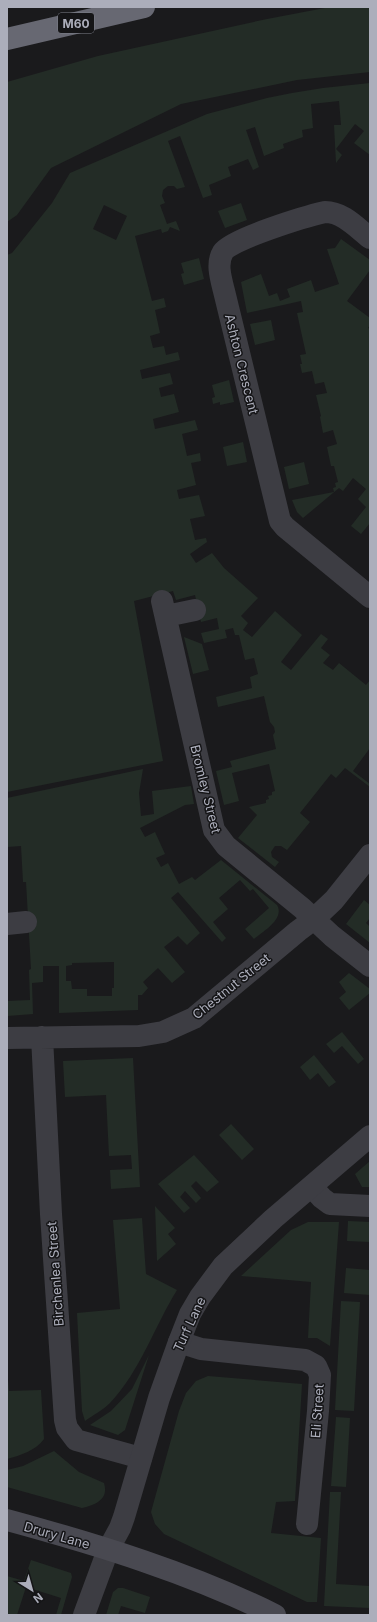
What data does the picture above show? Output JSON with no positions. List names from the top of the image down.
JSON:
{
  "streets": {
    "highway": ["M60"],
    "main road": ["Drury Lane"],
    "street": [
      "Ashton Crescent",
      "Bromley Street",
      "Chestnut Street",
      "Birchenlea Street",
      "Turf Lane",
      "Eli Street"
    ]
  },
  "crossings": [
    ["Bromley Street", "Chestnut Street"],
    ["Chestnut Street", "Birchenlea Street"],
    ["Birchenlea Street", "Turf Lane"],
    ["Turf Lane", "Eli Street"],
    ["Turf Lane", "Drury Lane"]
  ],
  "north": "bottom right"
}
